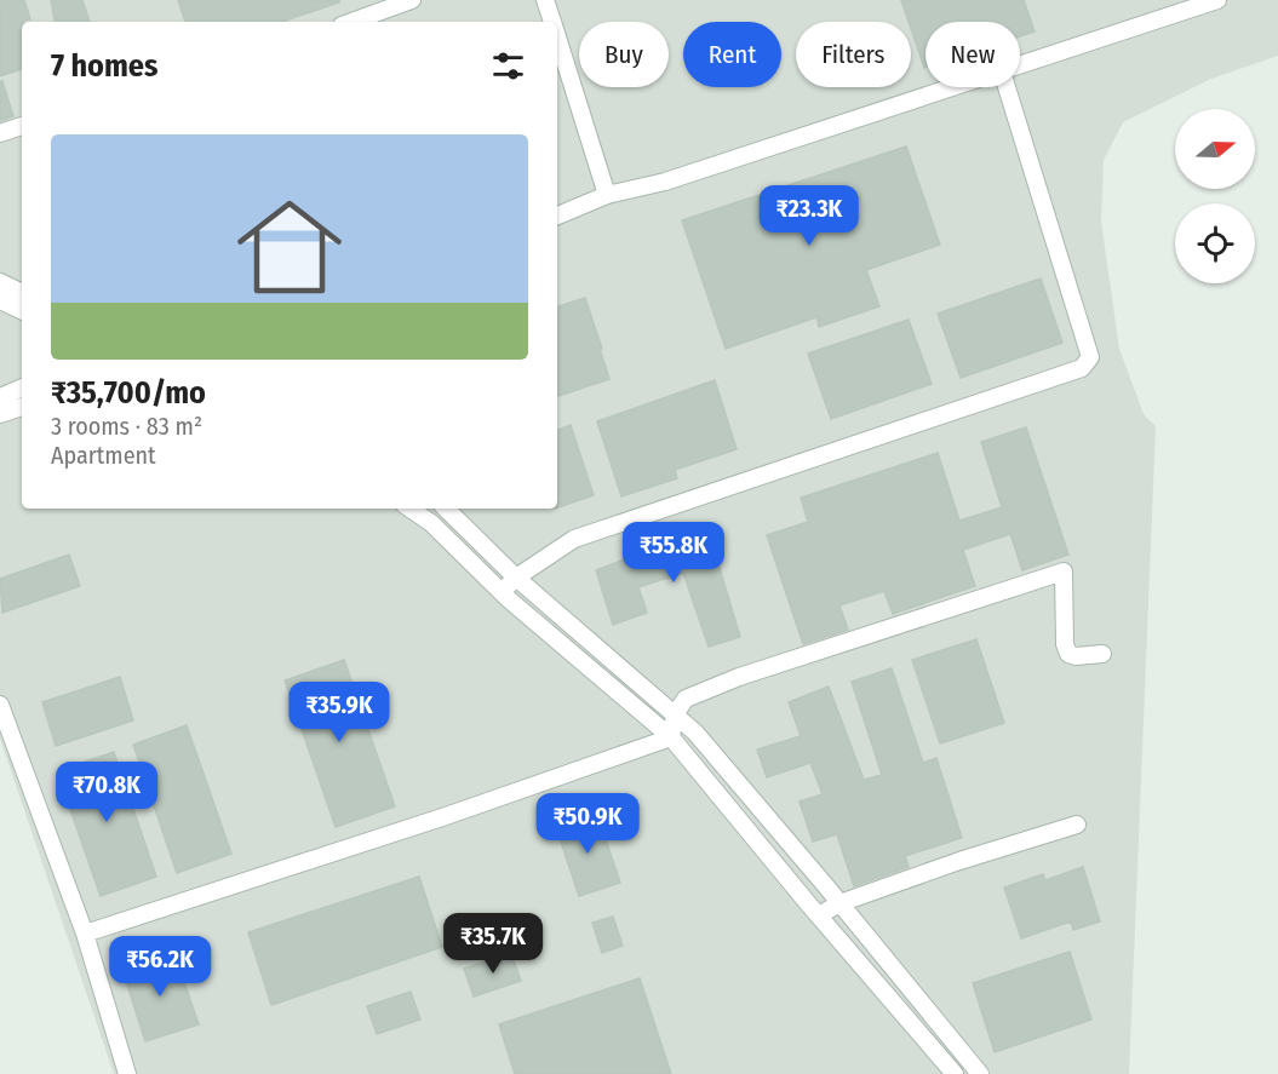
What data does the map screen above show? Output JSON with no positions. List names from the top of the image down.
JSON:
{
  "north": "right",
  "page": {
    "chip": [
      "Buy",
      "Rent",
      "Filters",
      "New"
    ],
    "heading": "7 homes",
    "list": [
      {
        "name": "₹35,700/mo",
        "note": "3 rooms · 83 m² · Apartment"
      }
    ],
    "price": [
      "₹23.3K",
      "₹55.8K",
      "₹35.9K",
      "₹70.8K",
      "₹50.9K",
      "₹35.7K",
      "₹56.2K"
    ]
  }
}
